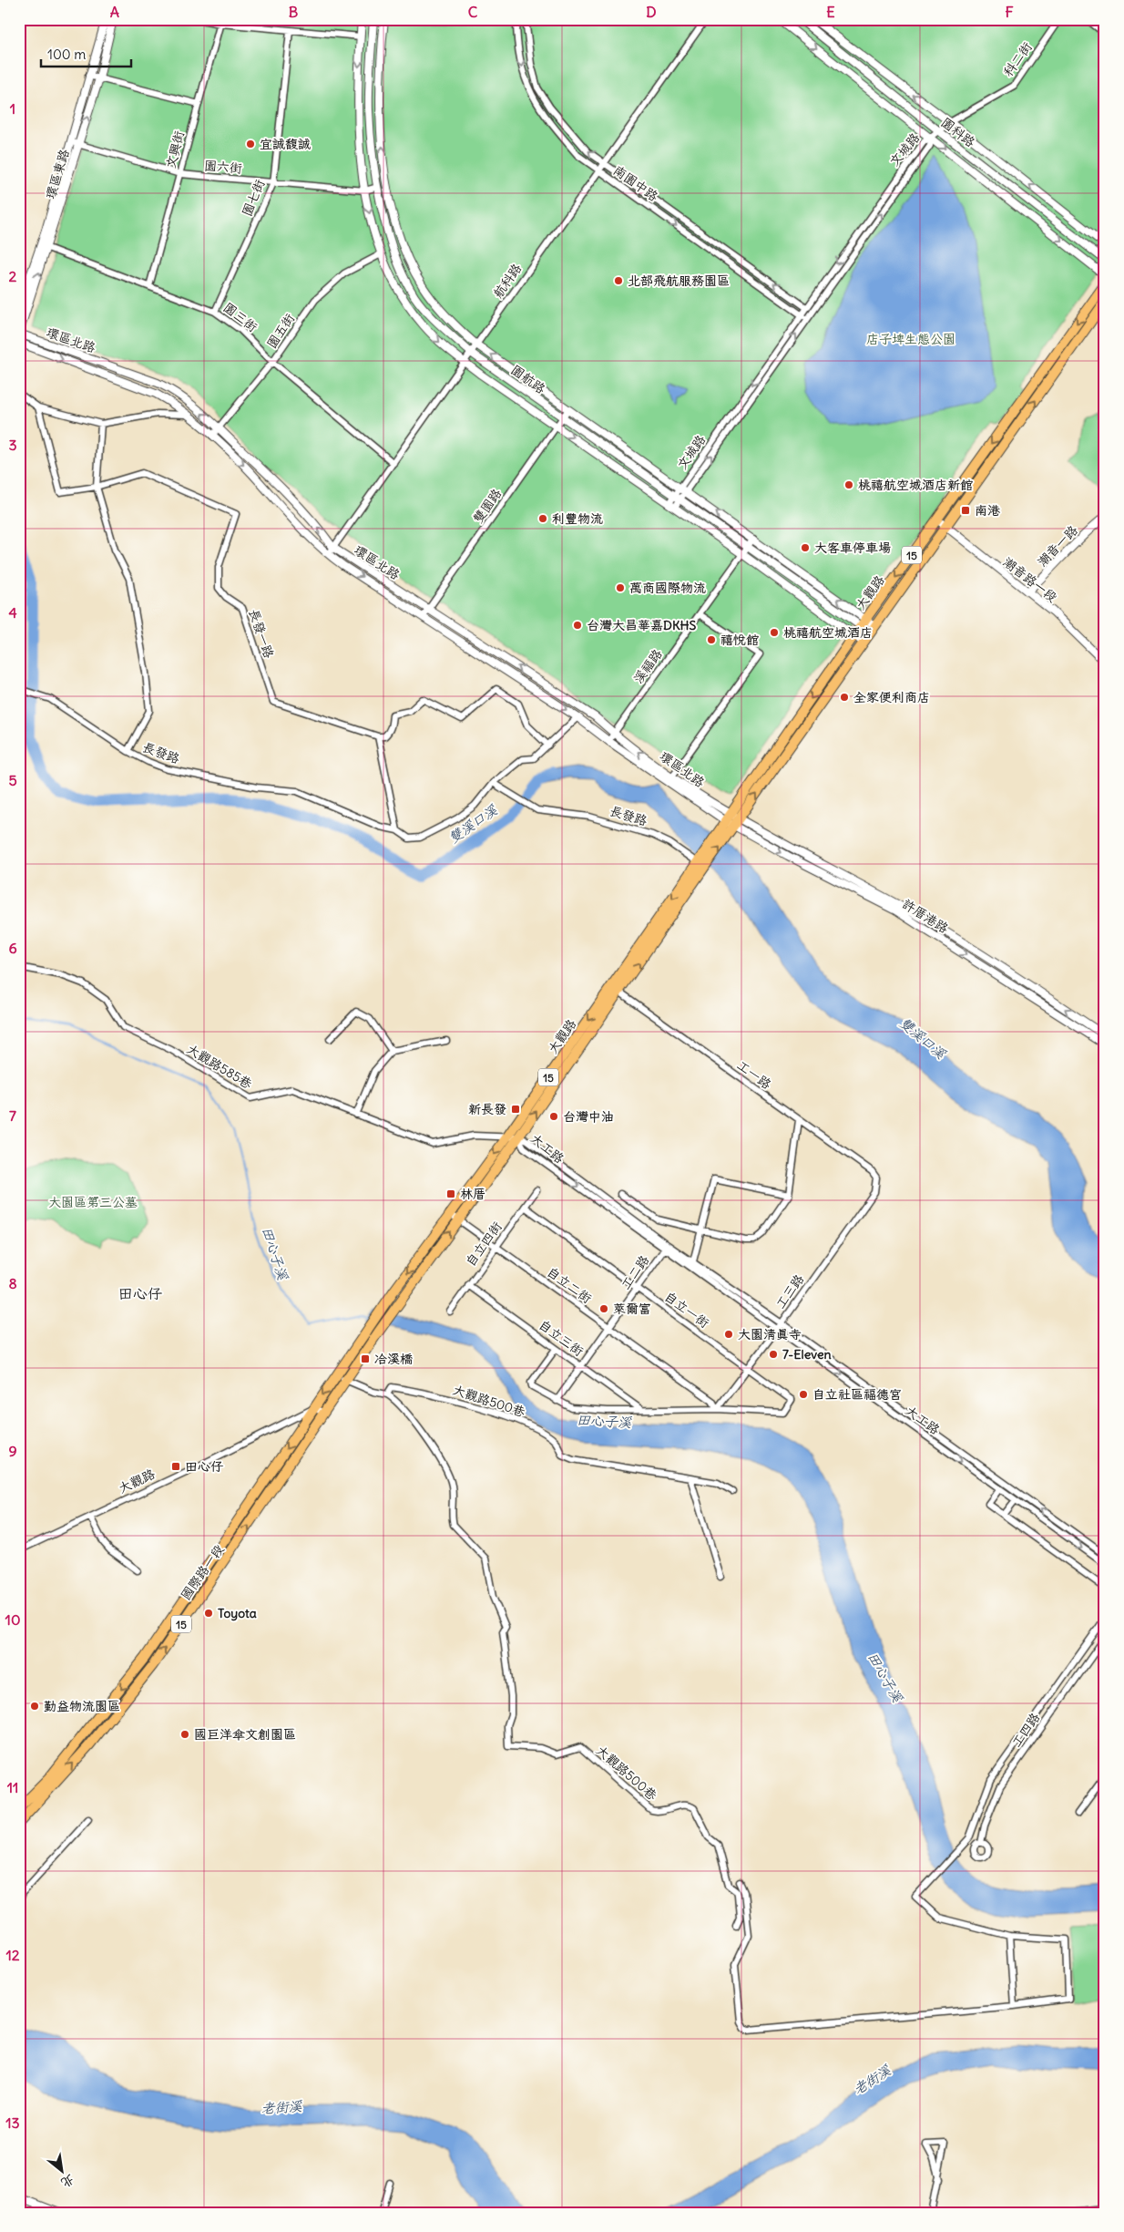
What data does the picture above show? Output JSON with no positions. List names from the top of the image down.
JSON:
{
  "streets": {
    "main road": ["15", "大觀路", "國際路一段"],
    "street": [
      "科二街",
      "園科路",
      "文興街",
      "文城路",
      "園六街",
      "環區東路",
      "南園中路",
      "園七街",
      "航科路",
      "園三街",
      "園五街",
      "環區北路",
      "園航路",
      "雙園路",
      "潮音一路",
      "潮音路一段",
      "長發一路",
      "溪福路",
      "長發路",
      "許厝港路",
      "大觀路585巷",
      "工一路",
      "大工路",
      "自立四街",
      "工二路",
      "自立二街",
      "工三路",
      "自立一街",
      "自立三街",
      "大觀路500巷",
      "工四路"
    ]
  },
  "crossings": [
    ["科二街", "園科路"],
    ["科二街", "文城路"],
    ["文興街", "園六街"],
    ["文興街", "園三街"],
    ["文城路", "南園中路"],
    ["文城路", "園航路"],
    ["園六街", "環區東路"],
    ["園六街", "園七街"],
    ["園六街", "園航路"],
    ["環區東路", "園三街"],
    ["環區東路", "環區北路"],
    ["南園中路", "航科路"],
    ["園七街", "園三街"],
    ["航科路", "園三街"],
    ["航科路", "環區北路"],
    ["航科路", "園航路"],
    ["園三街", "園五街"],
    ["園五街", "環區北路"],
    ["環區北路", "雙園路"],
    ["環區北路", "15"],
    ["環區北路", "大觀路"],
    ["環區北路", "溪福路"],
    ["環區北路", "長發路"],
    ["環區北路", "許厝港路"],
    ["園航路", "雙園路"],
    ["園航路", "大觀路"],
    ["園航路", "溪福路"],
    ["潮音一路", "潮音路一段"],
    ["15", "大觀路"],
    ["15", "長發路"],
    ["15", "許厝港路"],
    ["15", "大觀路500巷"],
    ["15", "國際路一段"],
    ["潮音路一段", "大觀路"],
    ["大觀路", "長發路"],
    ["大觀路", "許厝港路"],
    ["大觀路", "大觀路585巷"],
    ["大觀路", "工一路"],
    ["大觀路", "大工路"],
    ["大觀路", "自立二街"],
    ["大觀路", "大觀路500巷"],
    ["大觀路", "國際路一段"],
    ["長發一路", "長發路"],
    ["大觀路585巷", "大工路"],
    ["工一路", "工三路"],
    ["大工路", "工二路"],
    ["大工路", "工三路"],
    ["自立四街", "自立二街"],
    ["自立四街", "自立一街"],
    ["自立四街", "自立三街"],
    ["工二路", "自立二街"],
    ["工二路", "自立一街"],
    ["工二路", "自立三街"],
    ["自立二街", "工三路"],
    ["自立二街", "自立一街"],
    ["工三路", "自立一街"]
  ],
  "districts": ["田心仔"],
  "water": ["雙溪口溪", "田心子溪", "老街溪"],
  "parks": ["店子埤生態公園", "大園區第三公墓"],
  "places": {
    "other": [
      "宜誠馥誠",
      "北部飛航服務園區",
      "桃禧航空城酒店新館",
      "利豐物流",
      "大客車停車場",
      "萬商國際物流",
      "台灣大昌華嘉DKHS",
      "桃禧航空城酒店",
      "禧悅館",
      "全家便利商店",
      "台灣中油",
      "萊爾富",
      "大園清真寺",
      "7-Eleven",
      "自立社區福德宮",
      "Toyota",
      "勤益物流園區",
      "國巨洋傘文創園區"
    ],
    "transit": [
      "南港",
      "新長發",
      "林厝",
      "冾溪橋",
      "田心仔"
    ]
  },
  "scale_bar": "100 m",
  "north": "bottom right",
  "grid": {
    "columns": [
      "A",
      "B",
      "C",
      "D",
      "E",
      "F"
    ],
    "rows": [
      "1",
      "2",
      "3",
      "4",
      "5",
      "6",
      "7",
      "8",
      "9",
      "10",
      "11",
      "12",
      "13"
    ]
  }
}
